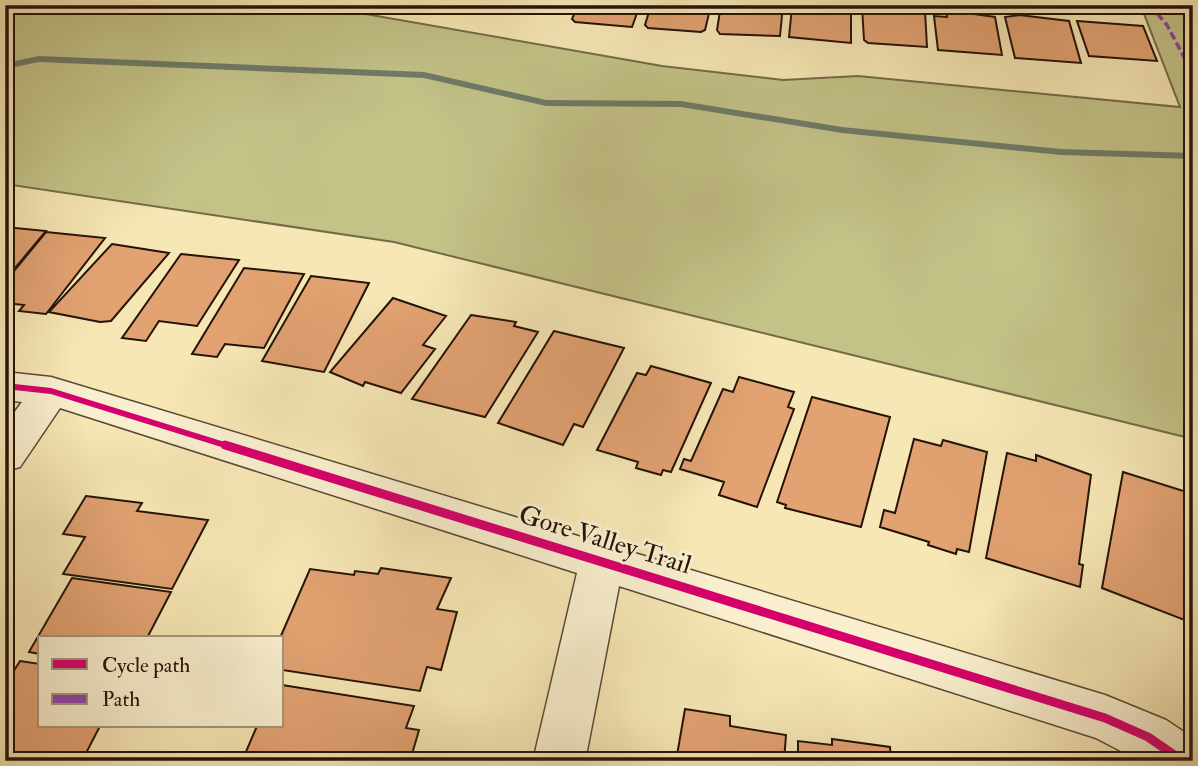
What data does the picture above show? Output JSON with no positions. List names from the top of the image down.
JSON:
{
  "streets": {
    "street": ["Gore Valley Trail"]
  },
  "legend": ["Cycle path", "Path"]
}
